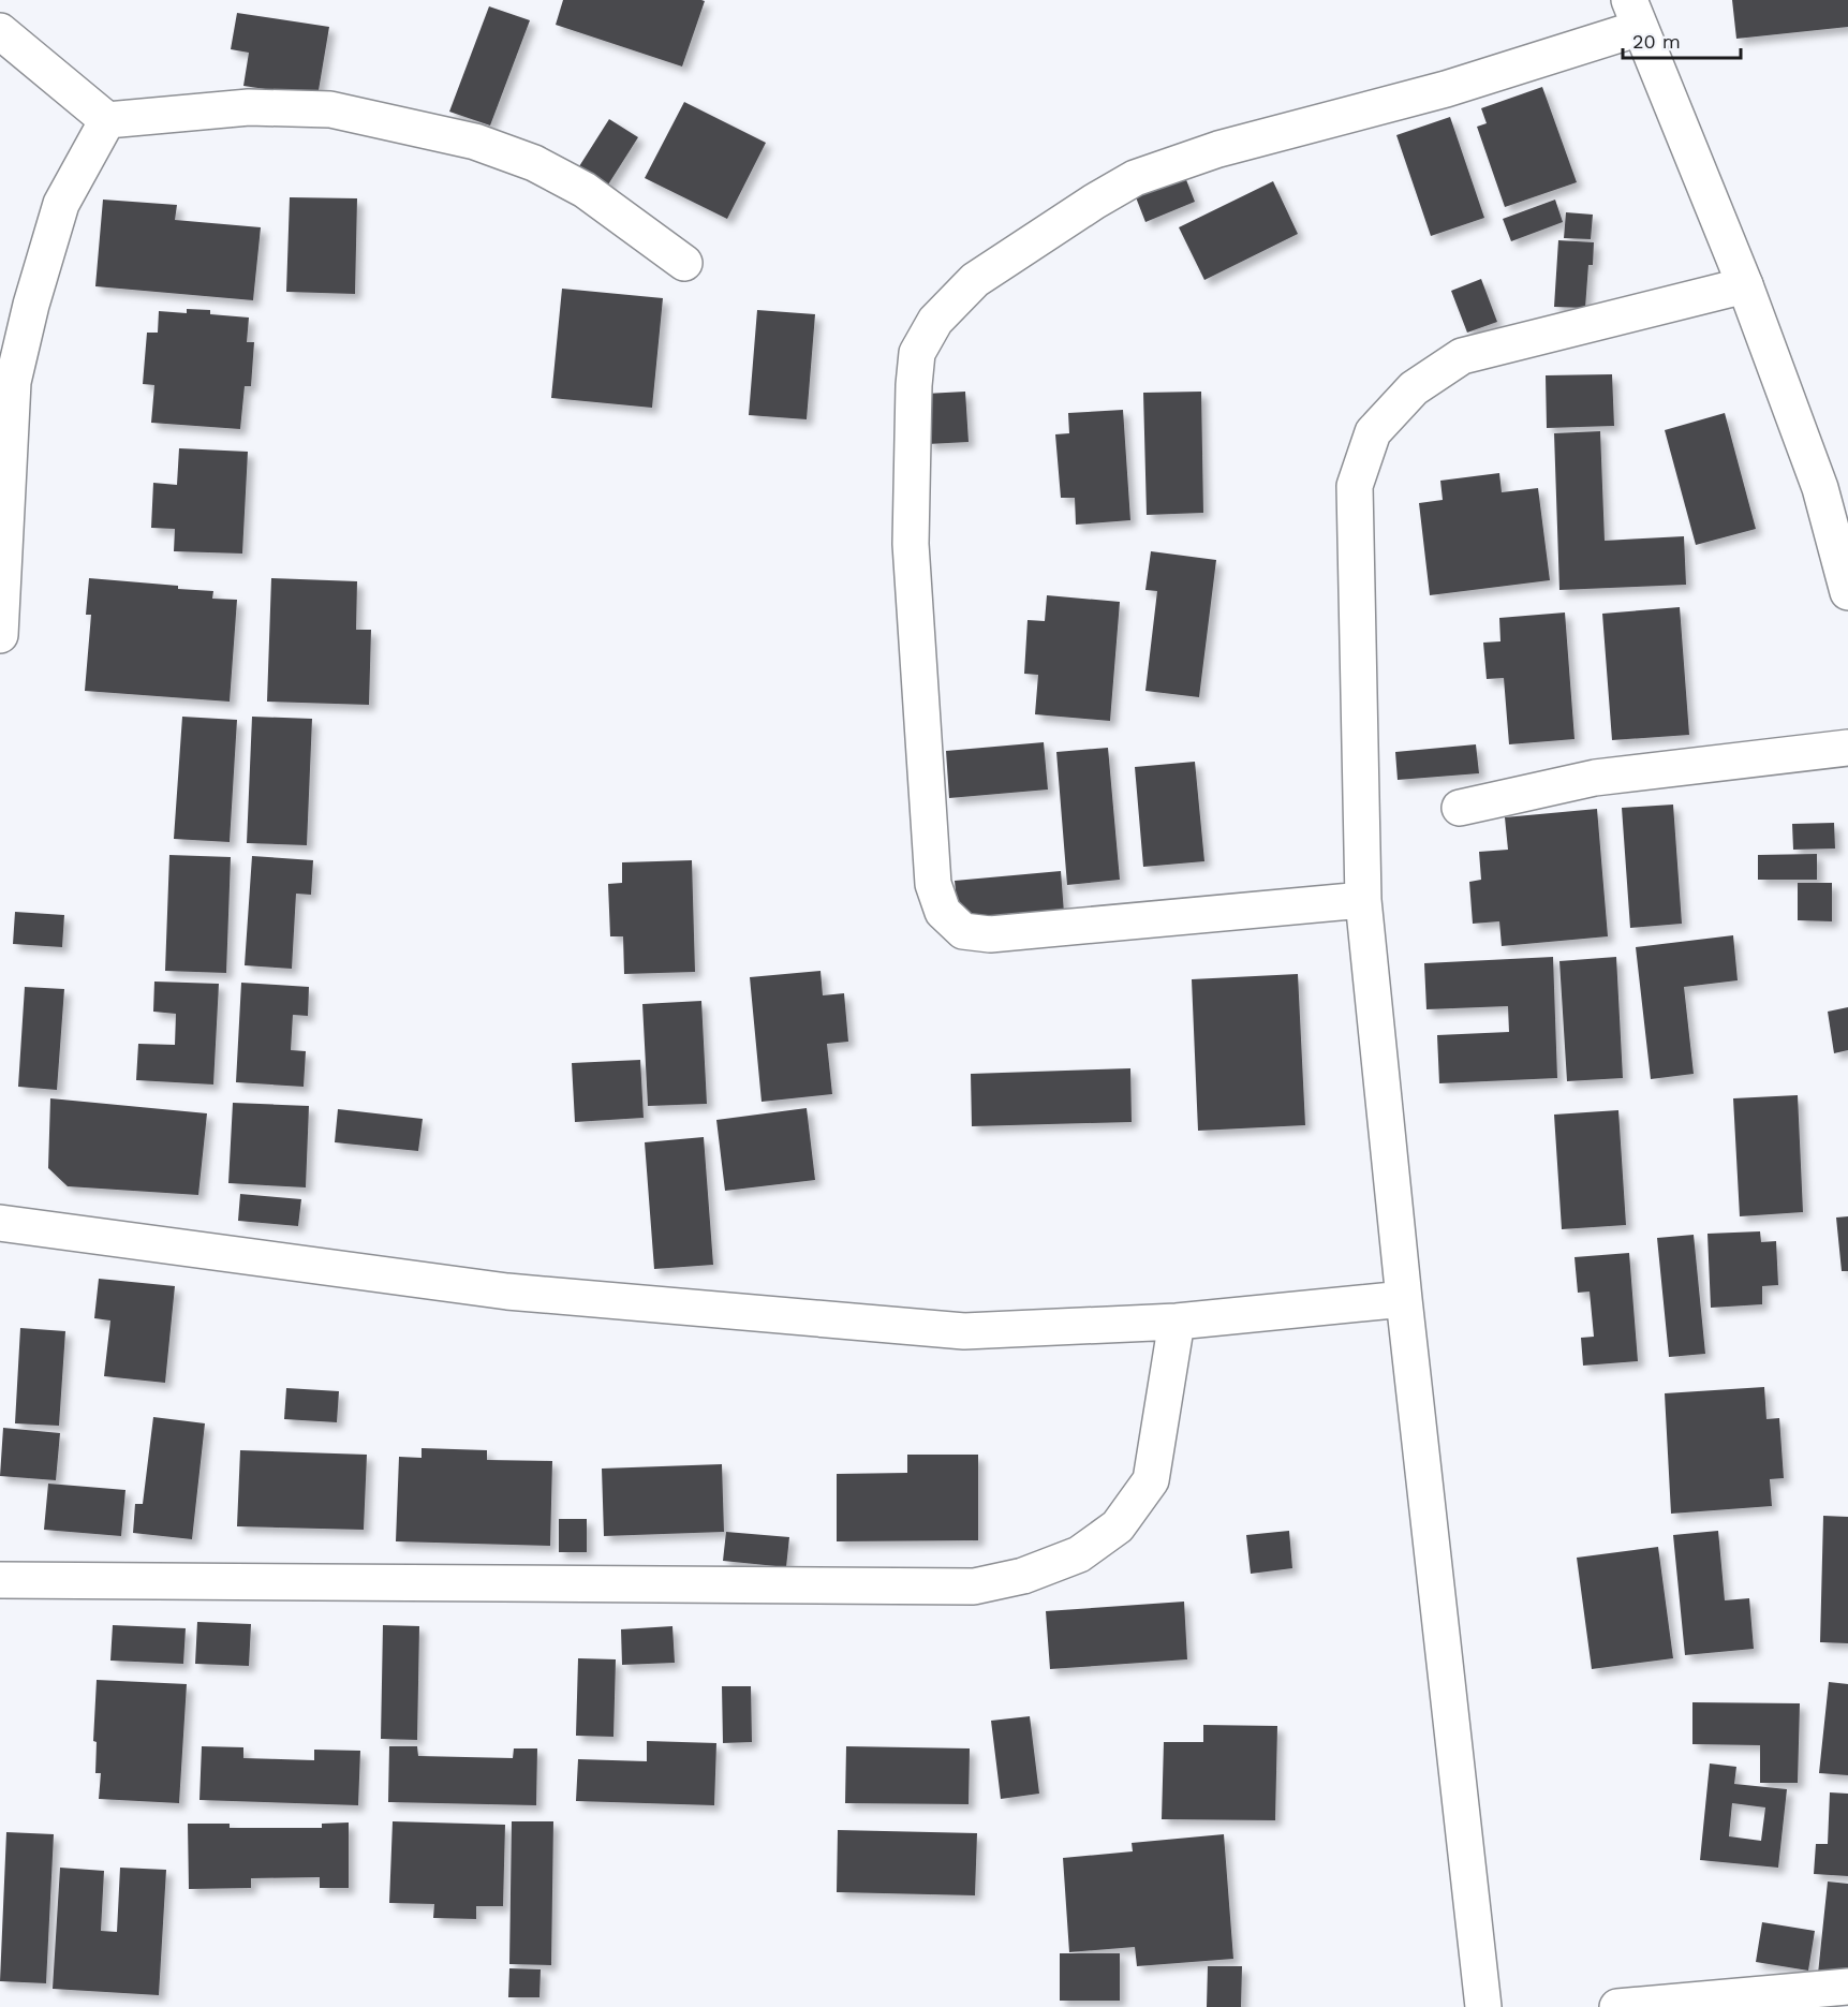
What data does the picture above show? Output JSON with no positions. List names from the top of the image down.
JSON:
{
  "scale_bar": "20 m"
}
